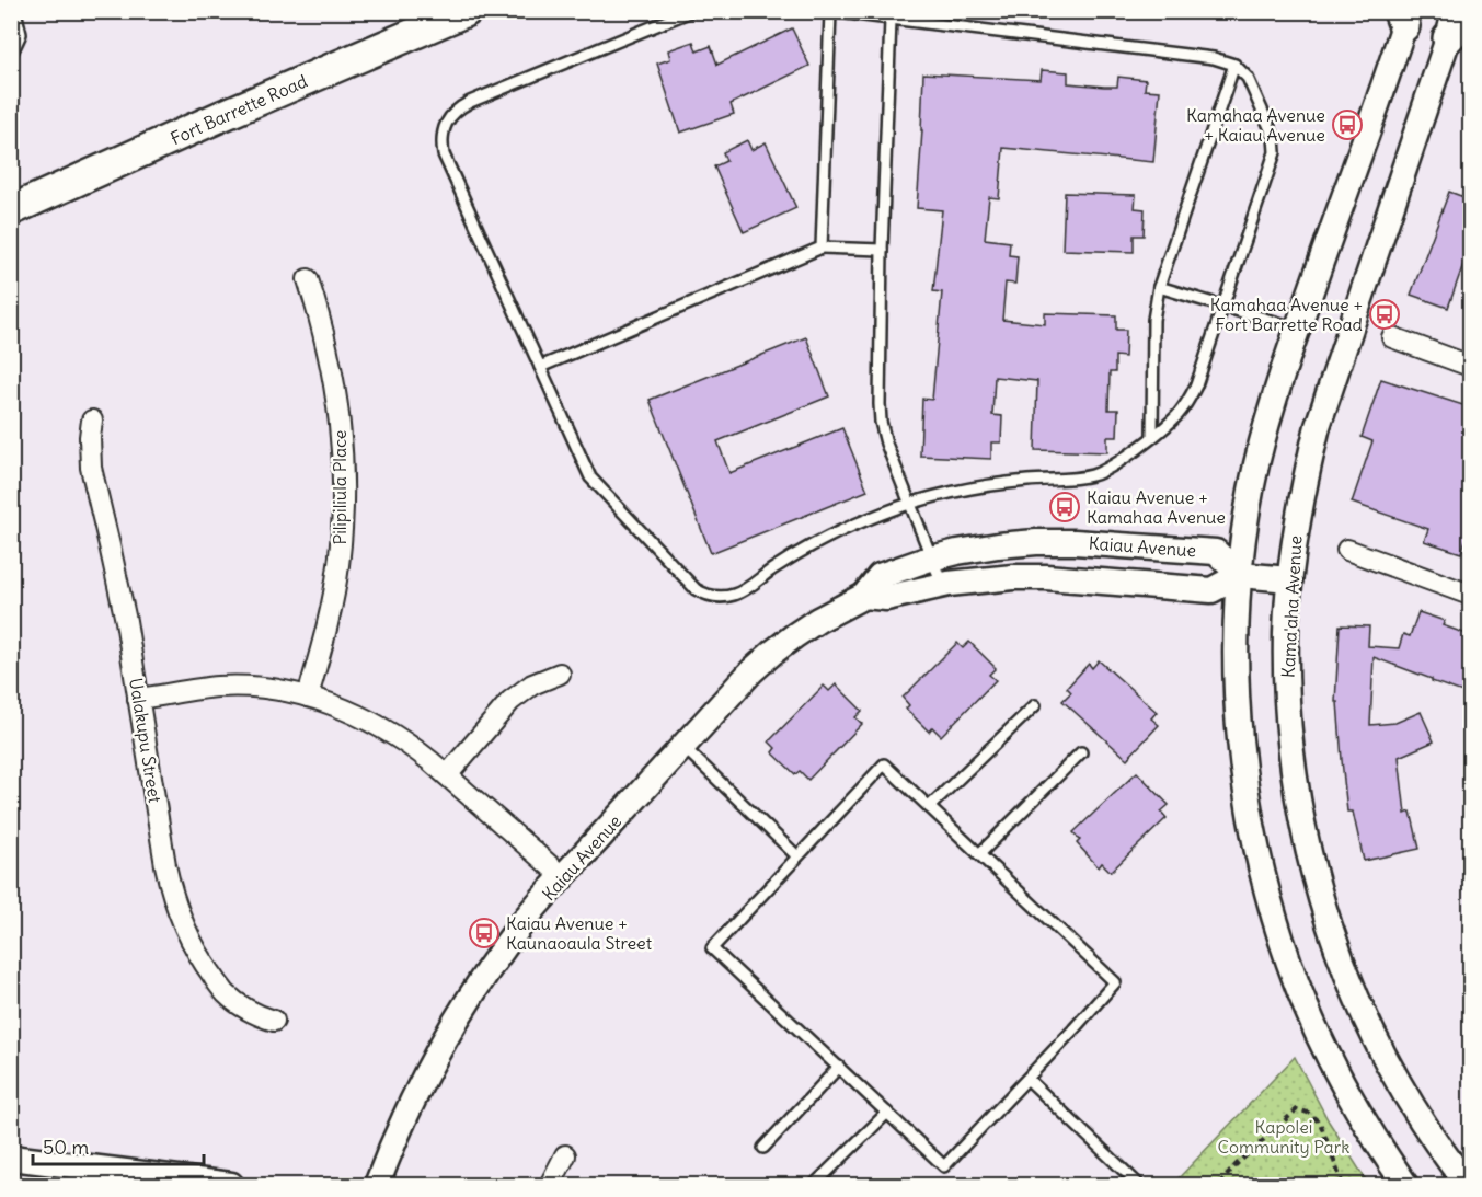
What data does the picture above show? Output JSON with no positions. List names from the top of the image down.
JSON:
{
  "streets": {
    "main road": ["Fort Barrette Road"],
    "street": [
      "Pilipiliula Place",
      "Kaiau Avenue",
      "Kama'aha Avenue",
      "Ualakupu Street"
    ]
  },
  "parks": ["Kapolei Community Park"],
  "places": {
    "bus stop": [
      "Kamahaa Avenue + Kaiau Avenue",
      "Kamahaa Avenue + Fort Barrette Road",
      "Kaiau Avenue + Kamahaa Avenue",
      "Kaiau Avenue + Kaunaoaula Street"
    ]
  },
  "scale_bar": "50 m"
}
